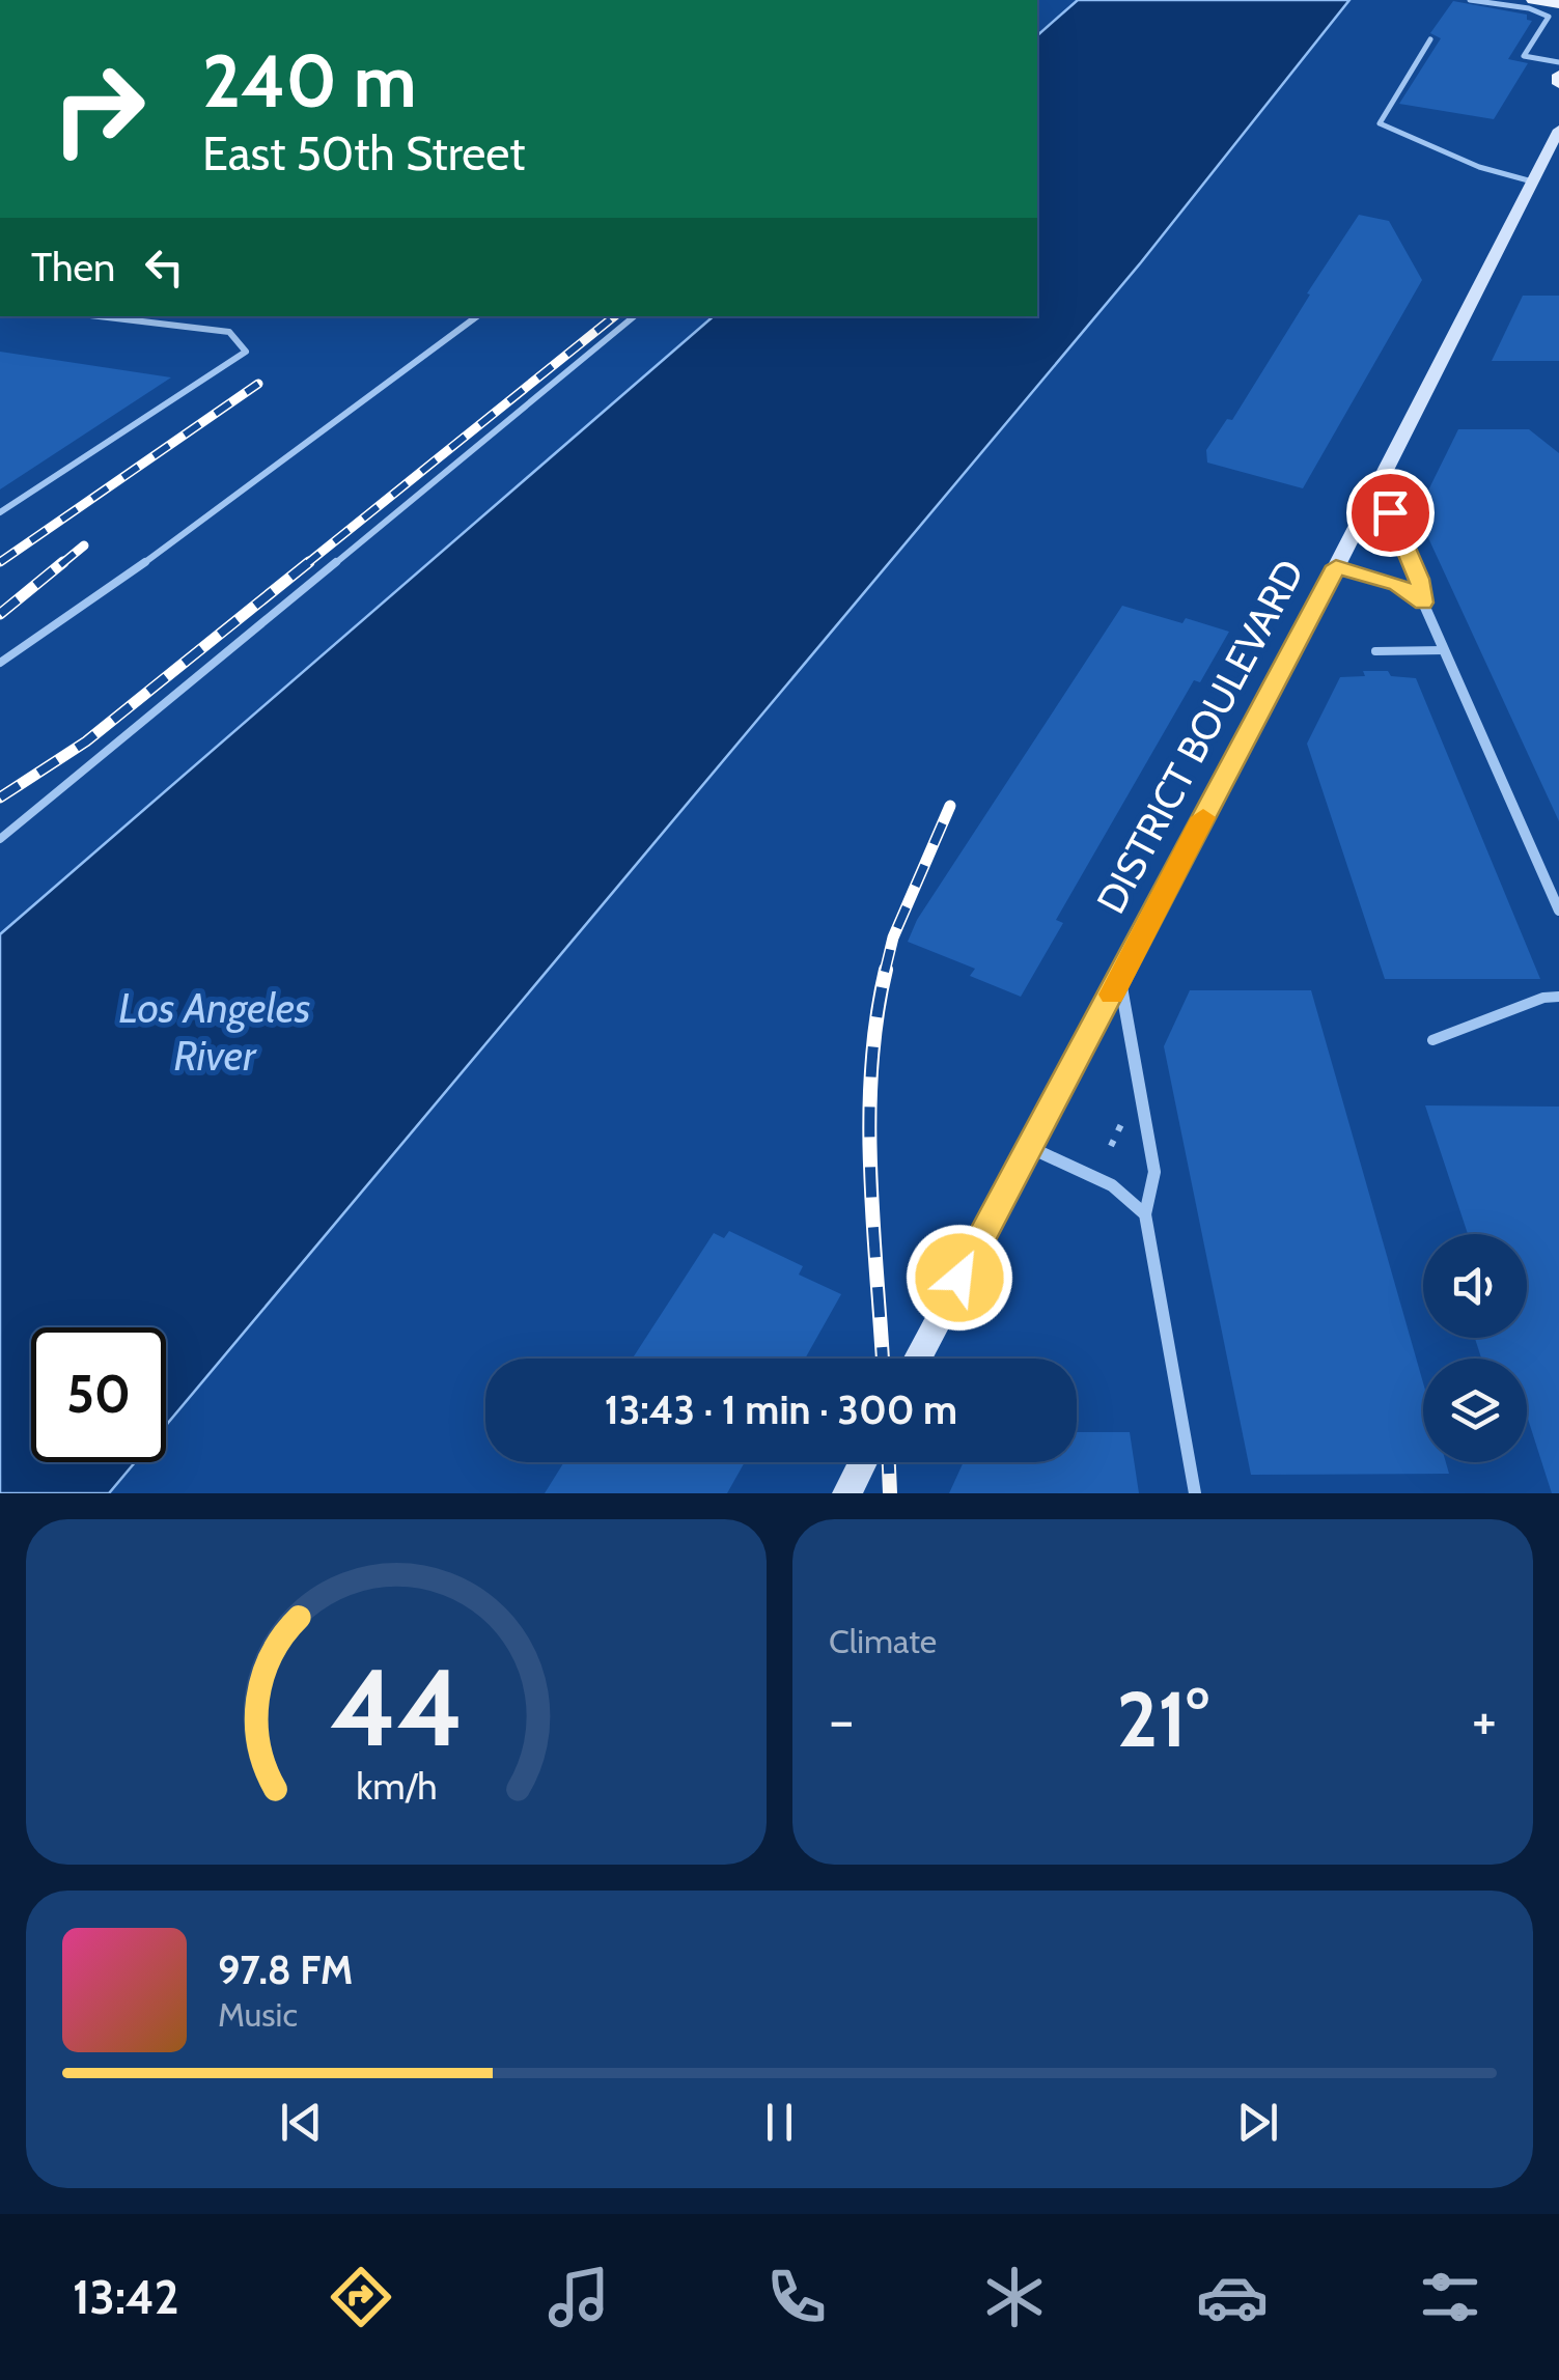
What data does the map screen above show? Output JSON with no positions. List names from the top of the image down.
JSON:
{
  "streets": {
    "main road": ["DISTRICT BOULEVARD"]
  },
  "water": ["Los Angeles River"],
  "page": {
    "turn": ["240 m", "East 50th Street"],
    "then": "Then",
    "limit": "50",
    "trip": "13:43 · 1 min · 300 m",
    "tile": "Climate",
    "heat": ["−", "21°", "+"],
    "song": ["97.8 FM", "Music"],
    "tabs": "13:42",
    "gauge": ["44", "km/h"]
  }
}
